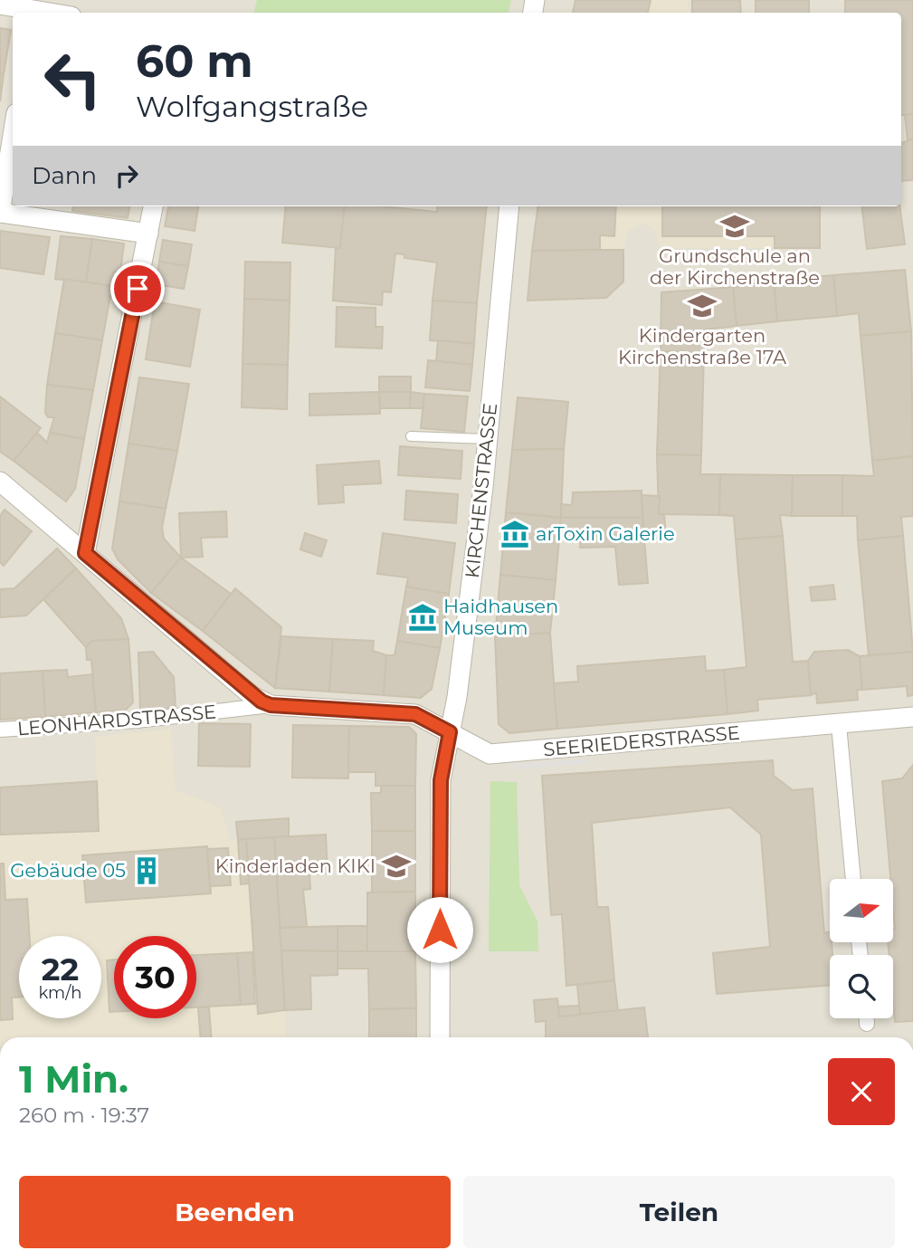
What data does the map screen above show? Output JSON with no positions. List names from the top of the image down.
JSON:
{
  "streets": {
    "street": ["KIRCHENSTRASSE", "LEONHARDSTRASSE", "SEERIEDERSTRASSE"]
  },
  "crossings": [
    ["KIRCHENSTRASSE", "SEERIEDERSTRASSE"],
    ["LEONHARDSTRASSE", "SEERIEDERSTRASSE"]
  ],
  "places": {
    "school or university": ["Grundschule an der Kirchenstraße", "Kindergarten Kirchenstraße 17A", "Kinderladen KIKI"],
    "museum": ["arToxin Galerie", "Haidhausen Museum"],
    "building": ["Gebäude 05"]
  },
  "north": "right",
  "page": {
    "turn": ["60 m", "Wolfgangstraße"],
    "then": "Dann",
    "speed": "22 km/h",
    "limit": "30",
    "heading": ["1 Min.", "260 m · 19:37"],
    "buttons": ["Beenden", "Teilen"]
  }
}
